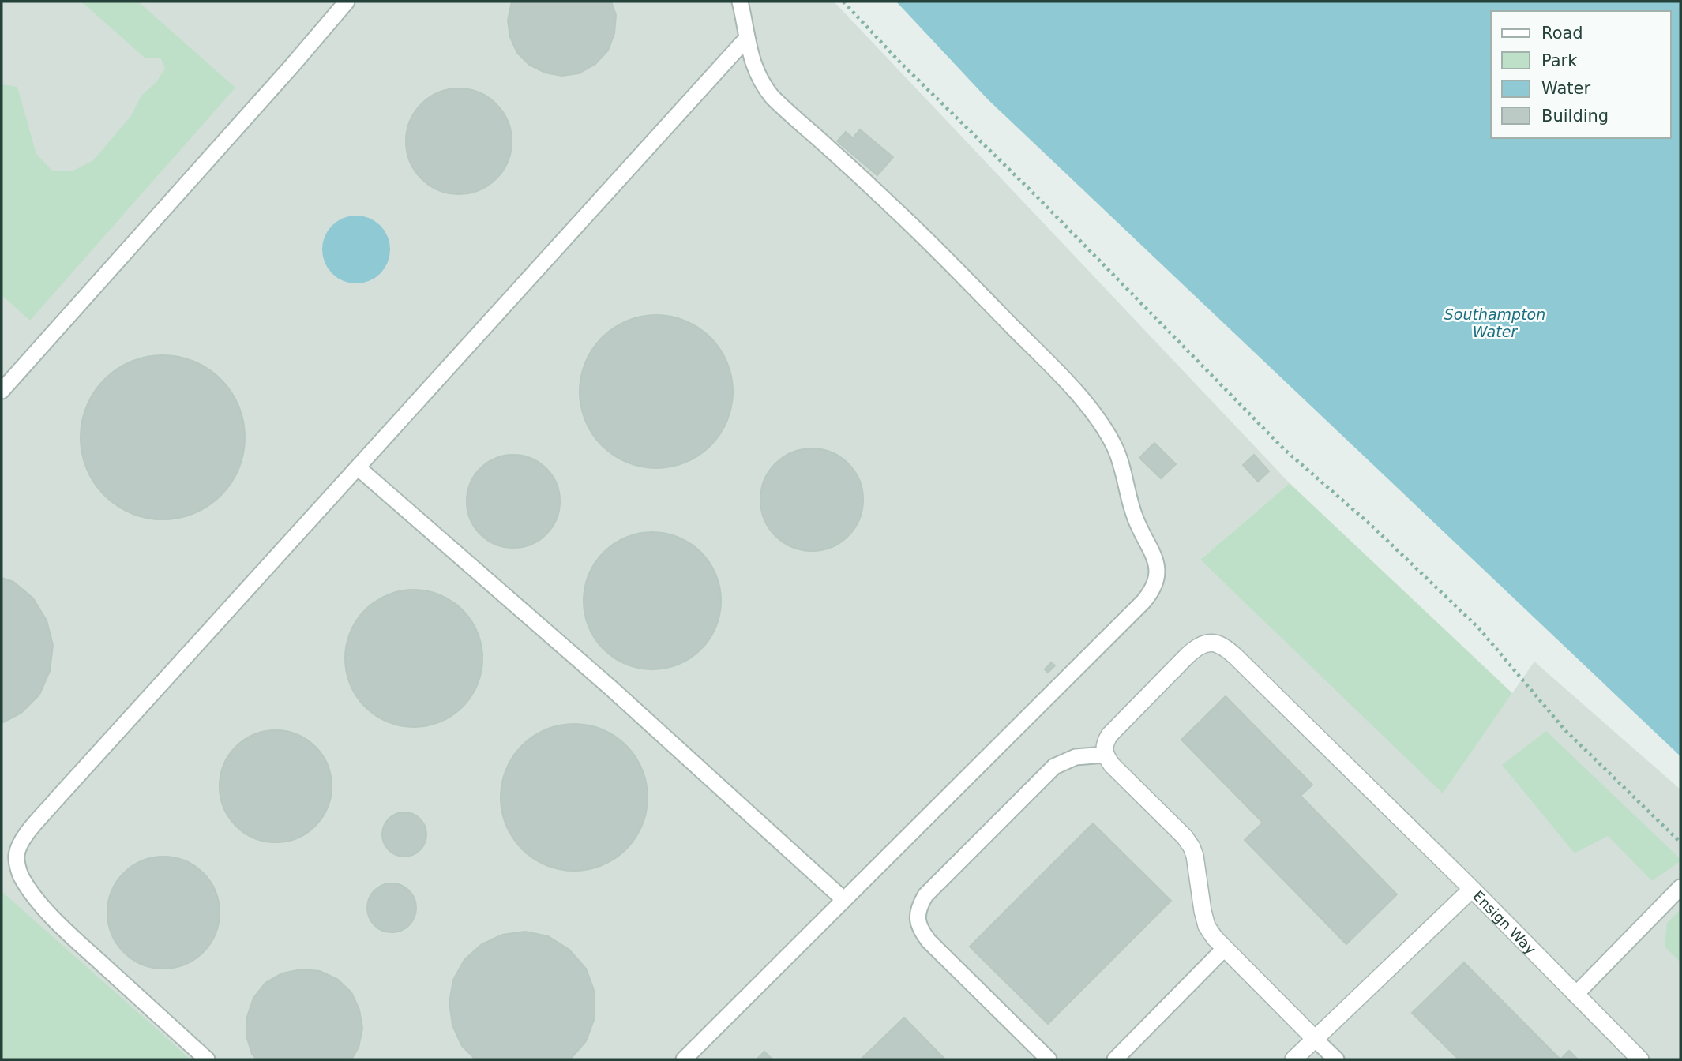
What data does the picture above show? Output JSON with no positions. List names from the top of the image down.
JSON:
{
  "streets": {
    "street": ["Ensign Way"]
  },
  "water": ["Southampton Water"],
  "legend": [
    "Road",
    "Park",
    "Water",
    "Building"
  ]
}
